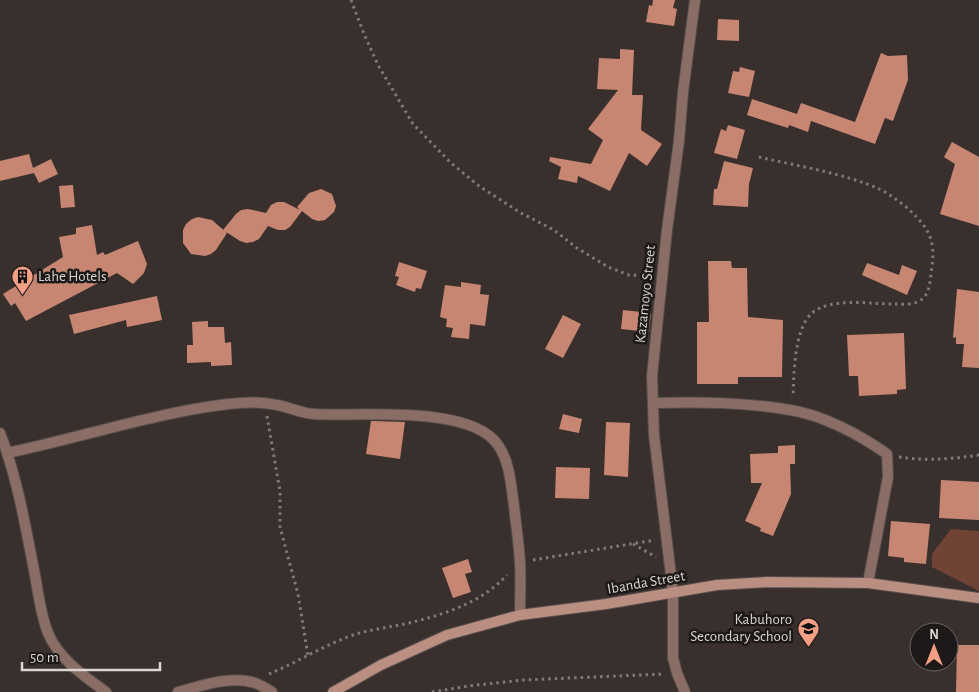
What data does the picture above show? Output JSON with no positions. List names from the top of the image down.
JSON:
{
  "streets": {
    "street": ["Kazamoyo Street", "Ibanda Street"]
  },
  "crossings": [
    ["Kazamoyo Street", "Ibanda Street"]
  ],
  "places": {
    "building": ["Lahe Hotels"],
    "school or university": ["Kabuhoro Secondary School"]
  },
  "scale_bar": "50 m",
  "north": "top"
}
